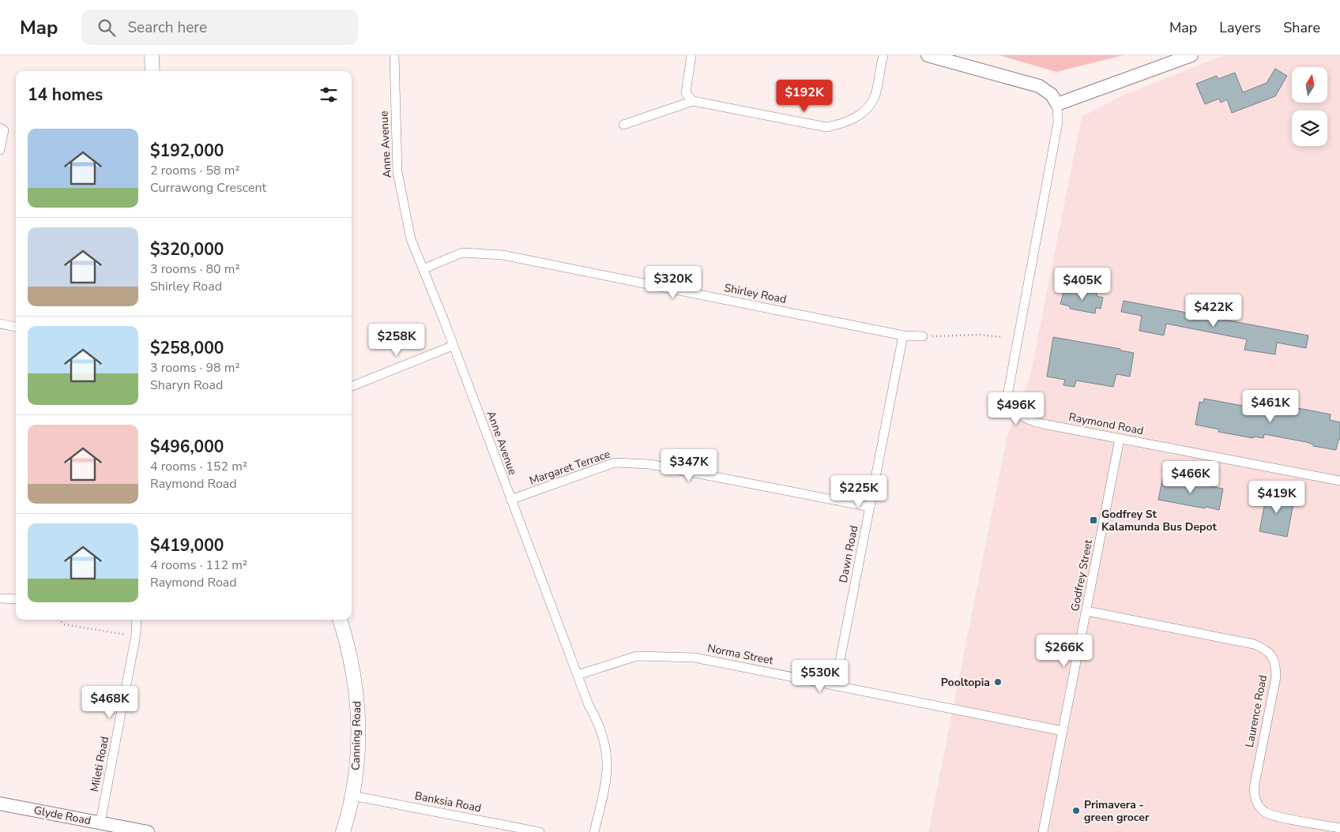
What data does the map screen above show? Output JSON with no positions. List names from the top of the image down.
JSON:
{
  "streets": {
    "main road": ["Canning Road"],
    "street": [
      "Anne Avenue",
      "Shirley Road",
      "Raymond Road",
      "Margaret Terrace",
      "Dawn Road",
      "Godfrey Street",
      "Norma Street",
      "Laurence Road",
      "Mileti Road",
      "Banksia Road",
      "Glyde Road"
    ]
  },
  "crossings": [
    ["Anne Avenue", "Shirley Road"],
    ["Anne Avenue", "Margaret Terrace"],
    ["Anne Avenue", "Norma Street"],
    ["Shirley Road", "Dawn Road"],
    ["Raymond Road", "Godfrey Street"],
    ["Margaret Terrace", "Dawn Road"],
    ["Dawn Road", "Norma Street"],
    ["Godfrey Street", "Norma Street"],
    ["Godfrey Street", "Laurence Road"],
    ["Canning Road", "Banksia Road"],
    ["Mileti Road", "Glyde Road"]
  ],
  "places": {
    "transit": ["Godfrey St Kalamunda Bus Depot"],
    "other": ["Pooltopia", "Primavera - green grocer"]
  },
  "north": "top",
  "page": {
    "header": "Map",
    "search": "Search here",
    "nav": ["Map", "Layers", "Share"],
    "heading": "14 homes",
    "price": [
      "$192K",
      "$320K",
      "$405K",
      "$422K",
      "$258K",
      "$461K",
      "$496K",
      "$347K",
      "$466K",
      "$225K",
      "$419K",
      "$266K",
      "$530K",
      "$468K"
    ],
    "list": [
      {
        "name": "$192,000",
        "note": "2 rooms · 58 m² · Currawong Crescent"
      },
      {
        "name": "$320,000",
        "note": "3 rooms · 80 m² · Shirley Road"
      },
      {
        "name": "$258,000",
        "note": "3 rooms · 98 m² · Sharyn Road"
      },
      {
        "name": "$496,000",
        "note": "4 rooms · 152 m² · Raymond Road"
      },
      {
        "name": "$419,000",
        "note": "4 rooms · 112 m² · Raymond Road"
      }
    ]
  }
}
